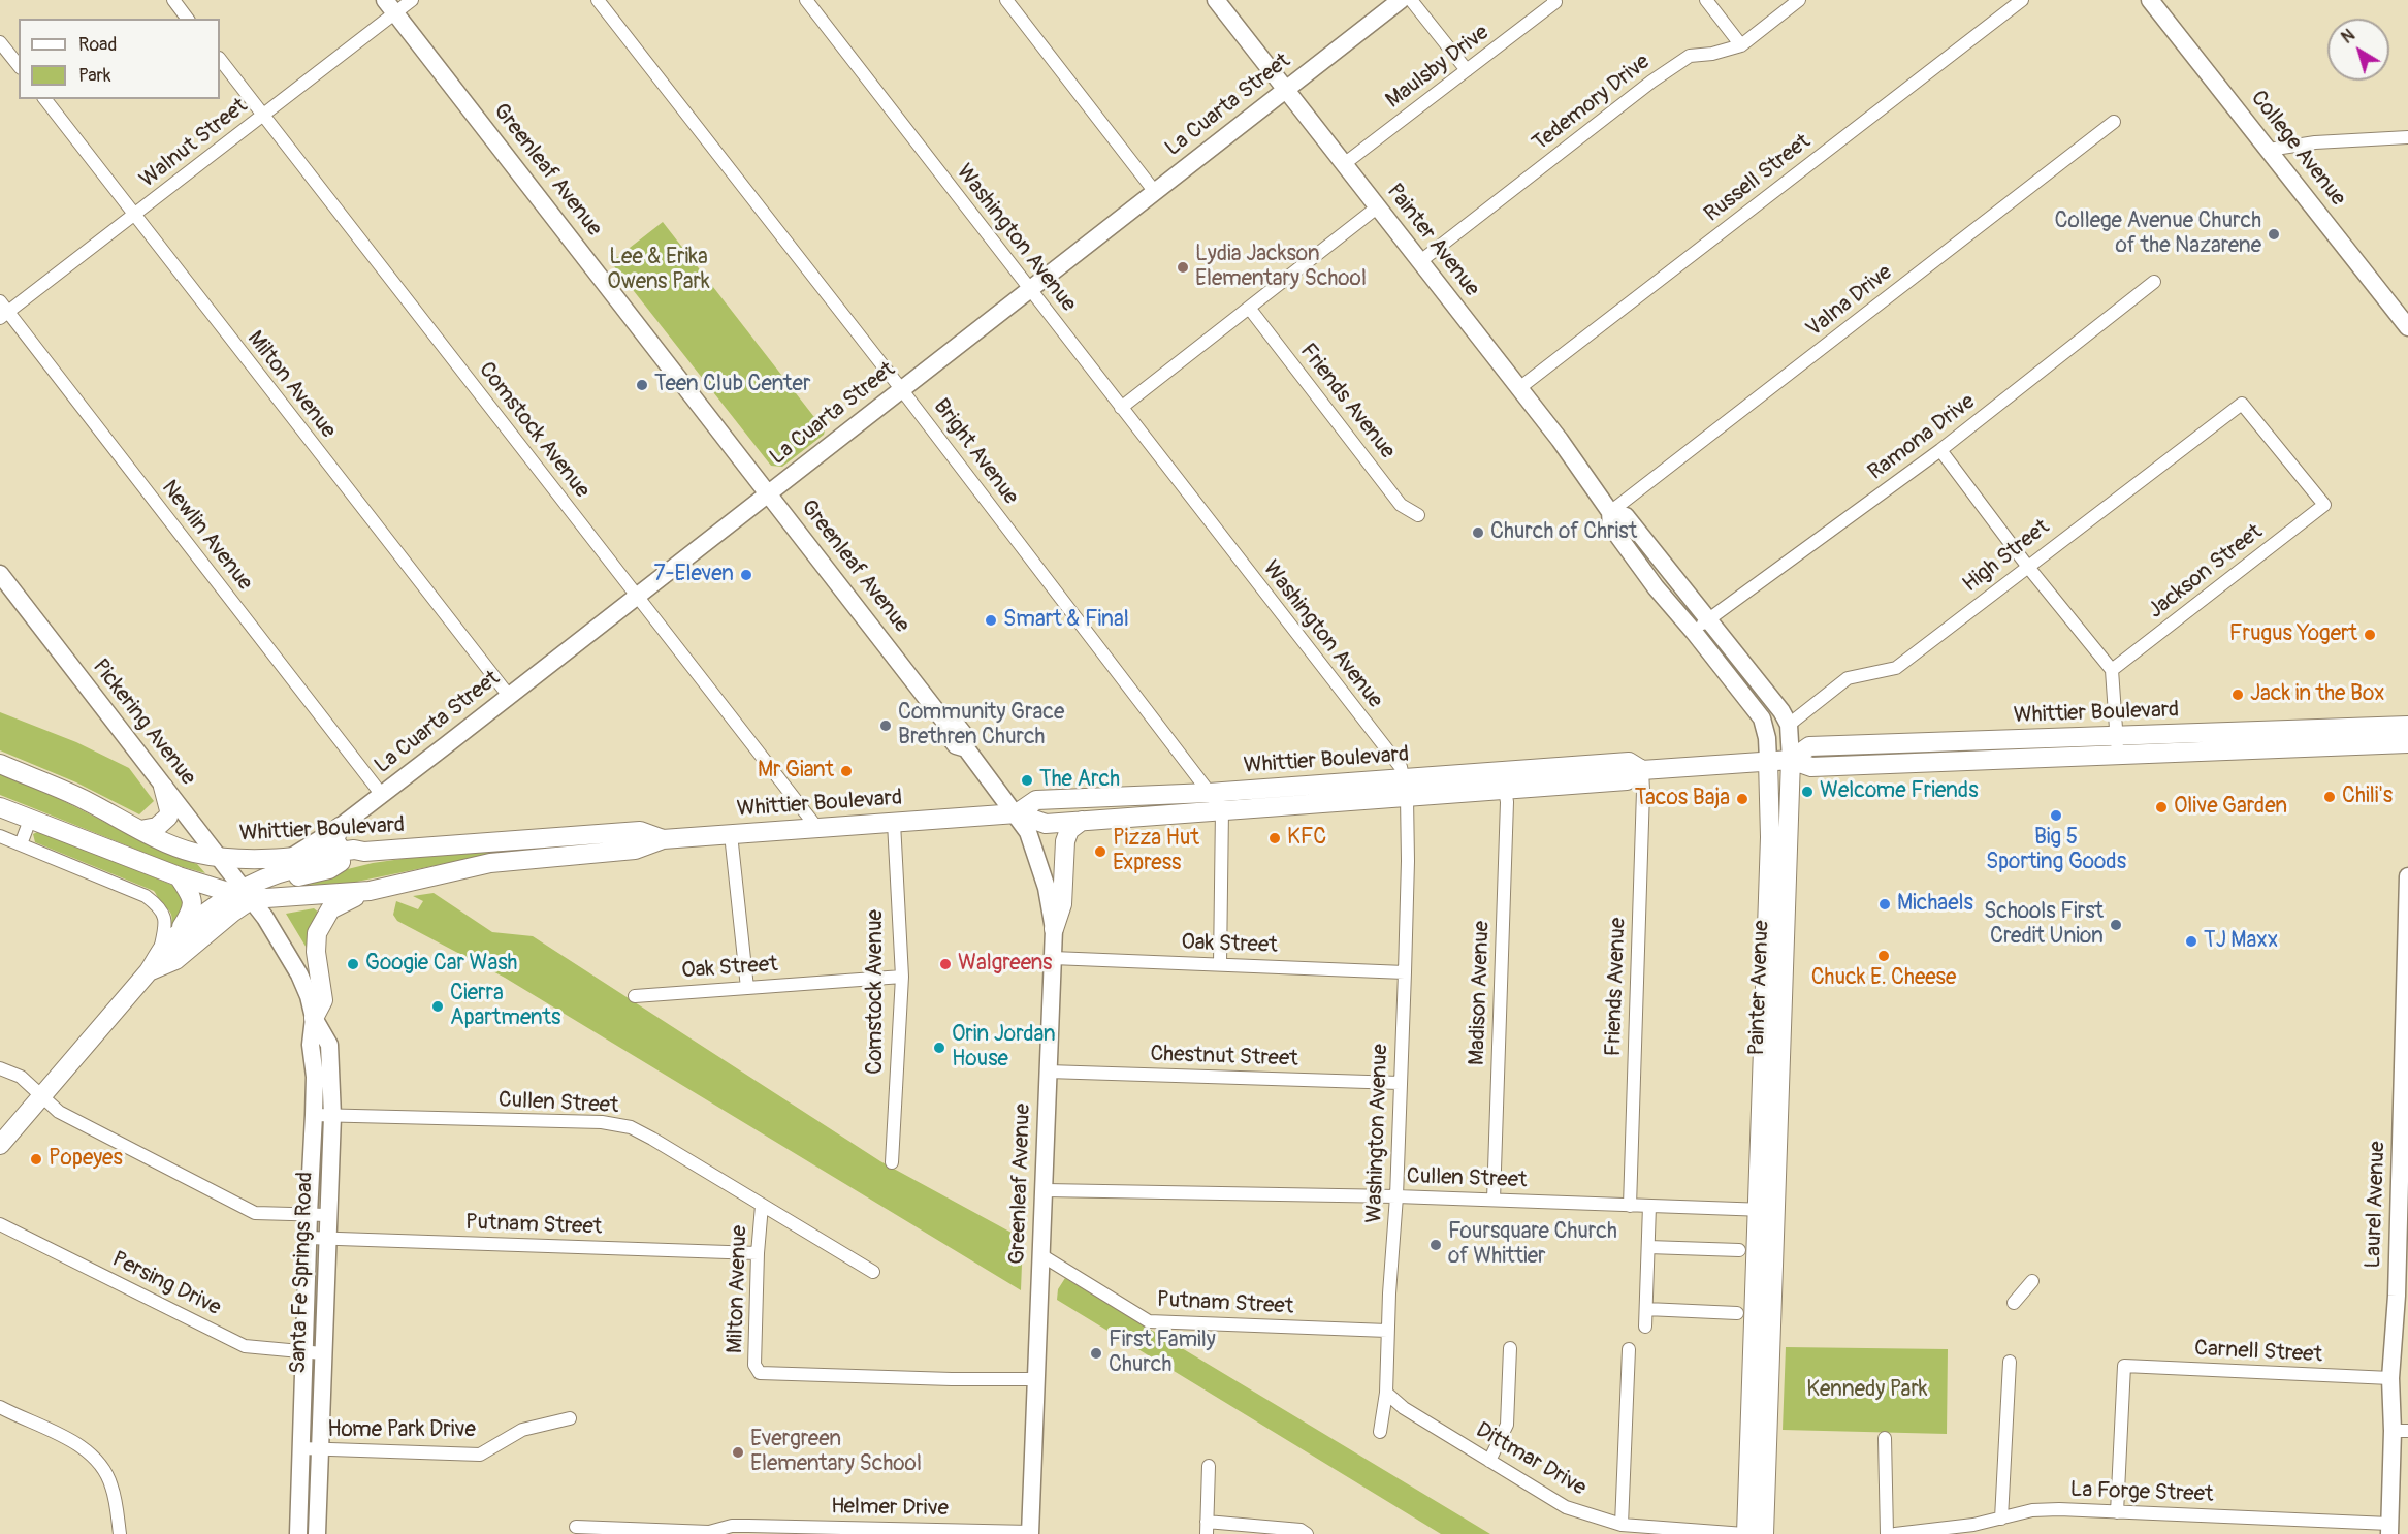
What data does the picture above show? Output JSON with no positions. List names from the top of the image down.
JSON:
{
  "streets": {
    "main road": ["Painter Avenue", "Whittier Boulevard"],
    "street": [
      "Maulsby Drive",
      "Tedemory Drive",
      "La Cuarta Street",
      "Walnut Street",
      "College Avenue",
      "Greenleaf Avenue",
      "Russell Street",
      "Washington Avenue",
      "Valna Drive",
      "Milton Avenue",
      "Friends Avenue",
      "Comstock Avenue",
      "Ramona Drive",
      "Bright Avenue",
      "Newlin Avenue",
      "High Street",
      "Jackson Street",
      "Pickering Avenue",
      "Oak Street",
      "Madison Avenue",
      "Chestnut Street",
      "Cullen Street",
      "Laurel Avenue",
      "Putnam Street",
      "Santa Fe Springs Road",
      "Persing Drive",
      "Carnell Street",
      "Home Park Drive",
      "Dittmar Drive",
      "La Forge Street",
      "Helmer Drive"
    ]
  },
  "crossings": [
    ["Maulsby Drive", "Painter Avenue"],
    ["Tedemory Drive", "Painter Avenue"],
    ["La Cuarta Street", "Greenleaf Avenue"],
    ["La Cuarta Street", "Washington Avenue"],
    ["La Cuarta Street", "Painter Avenue"],
    ["La Cuarta Street", "Milton Avenue"],
    ["La Cuarta Street", "Comstock Avenue"],
    ["La Cuarta Street", "Bright Avenue"],
    ["La Cuarta Street", "Newlin Avenue"],
    ["La Cuarta Street", "Whittier Boulevard"],
    ["Walnut Street", "Greenleaf Avenue"],
    ["Walnut Street", "Milton Avenue"],
    ["Walnut Street", "Comstock Avenue"],
    ["Walnut Street", "Newlin Avenue"],
    ["Greenleaf Avenue", "Milton Avenue"],
    ["Greenleaf Avenue", "Whittier Boulevard"],
    ["Greenleaf Avenue", "Oak Street"],
    ["Greenleaf Avenue", "Chestnut Street"],
    ["Greenleaf Avenue", "Cullen Street"],
    ["Greenleaf Avenue", "Putnam Street"],
    ["Greenleaf Avenue", "Helmer Drive"],
    ["Russell Street", "Painter Avenue"],
    ["Washington Avenue", "Whittier Boulevard"],
    ["Washington Avenue", "Oak Street"],
    ["Washington Avenue", "Chestnut Street"],
    ["Washington Avenue", "Cullen Street"],
    ["Washington Avenue", "Putnam Street"],
    ["Washington Avenue", "Dittmar Drive"],
    ["Painter Avenue", "Valna Drive"],
    ["Painter Avenue", "Ramona Drive"],
    ["Painter Avenue", "High Street"],
    ["Painter Avenue", "Whittier Boulevard"],
    ["Painter Avenue", "Cullen Street"],
    ["Painter Avenue", "Dittmar Drive"],
    ["Milton Avenue", "Cullen Street"],
    ["Milton Avenue", "Putnam Street"],
    ["Friends Avenue", "Whittier Boulevard"],
    ["Friends Avenue", "Cullen Street"],
    ["Comstock Avenue", "Whittier Boulevard"],
    ["Comstock Avenue", "Oak Street"],
    ["Bright Avenue", "Whittier Boulevard"],
    ["High Street", "Jackson Street"],
    ["Whittier Boulevard", "Pickering Avenue"],
    ["Whittier Boulevard", "Madison Avenue"],
    ["Whittier Boulevard", "Santa Fe Springs Road"],
    ["Pickering Avenue", "Santa Fe Springs Road"],
    ["Madison Avenue", "Cullen Street"],
    ["Cullen Street", "Santa Fe Springs Road"],
    ["Laurel Avenue", "Carnell Street"],
    ["Laurel Avenue", "La Forge Street"],
    ["Putnam Street", "Santa Fe Springs Road"],
    ["Santa Fe Springs Road", "Persing Drive"],
    ["Santa Fe Springs Road", "Home Park Drive"],
    ["Carnell Street", "La Forge Street"]
  ],
  "parks": ["Lee & Erika Owens Park", "Kennedy Park"],
  "places": [
    "College Avenue Church of the Nazarene",
    "Lydia Jackson Elementary School",
    "Teen Club Center",
    "Church of Christ",
    "7-Eleven",
    "Smart & Final",
    "Frugus Yogert",
    "Jack in the Box",
    "Community Grace Brethren Church",
    "Mr Giant",
    "The Arch",
    "Welcome Friends",
    "Chili's",
    "Tacos Baja",
    "Olive Garden",
    "Big 5 Sporting Goods",
    "KFC",
    "Pizza Hut Express",
    "Michaels",
    "Schools First Credit Union",
    "TJ Maxx",
    "Chuck E. Cheese",
    "Googie Car Wash",
    "Walgreens",
    "Cierra Apartments",
    "Orin Jordan House",
    "Popeyes",
    "Foursquare Church of Whittier",
    "First Family Church",
    "Evergreen Elementary School"
  ],
  "legend": ["Road", "Park"],
  "north": "top left"
}
